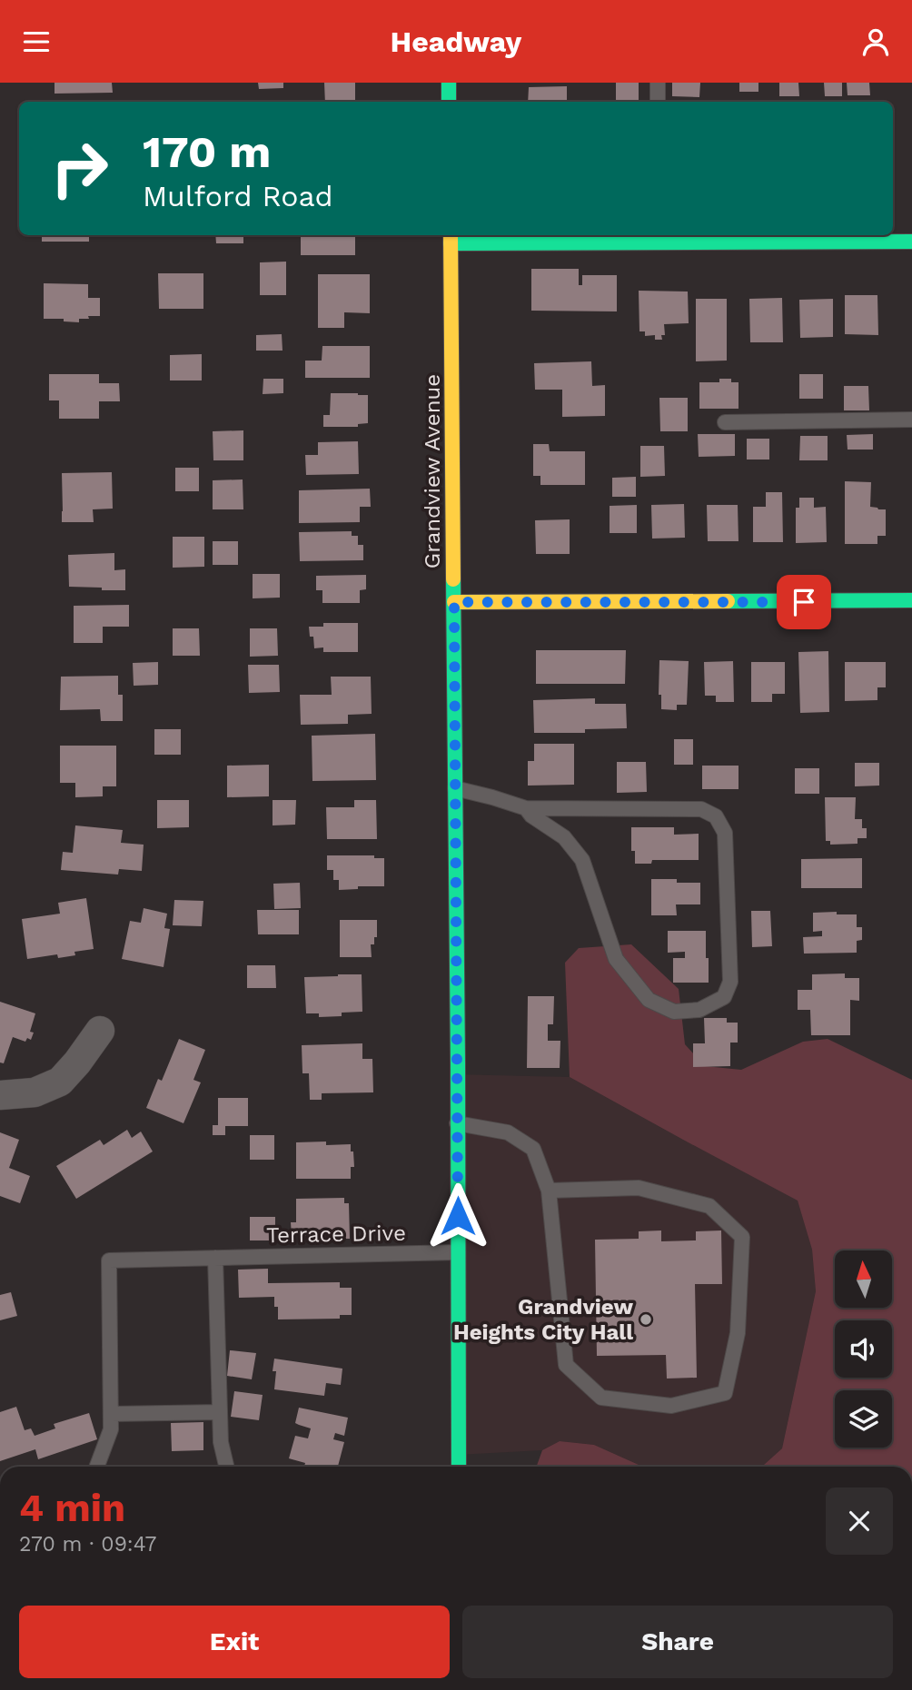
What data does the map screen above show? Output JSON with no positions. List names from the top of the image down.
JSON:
{
  "streets": {
    "main road": ["Grandview Avenue"],
    "lane": ["Terrace Drive"]
  },
  "crossings": [
    ["Grandview Avenue", "Terrace Drive"]
  ],
  "places": ["Grandview Heights City Hall"],
  "north": "top",
  "page": {
    "header": "Headway",
    "turn": ["170 m", "Mulford Road"],
    "heading": ["4 min", "270 m · 09:47"],
    "buttons": ["Exit", "Share"]
  }
}
